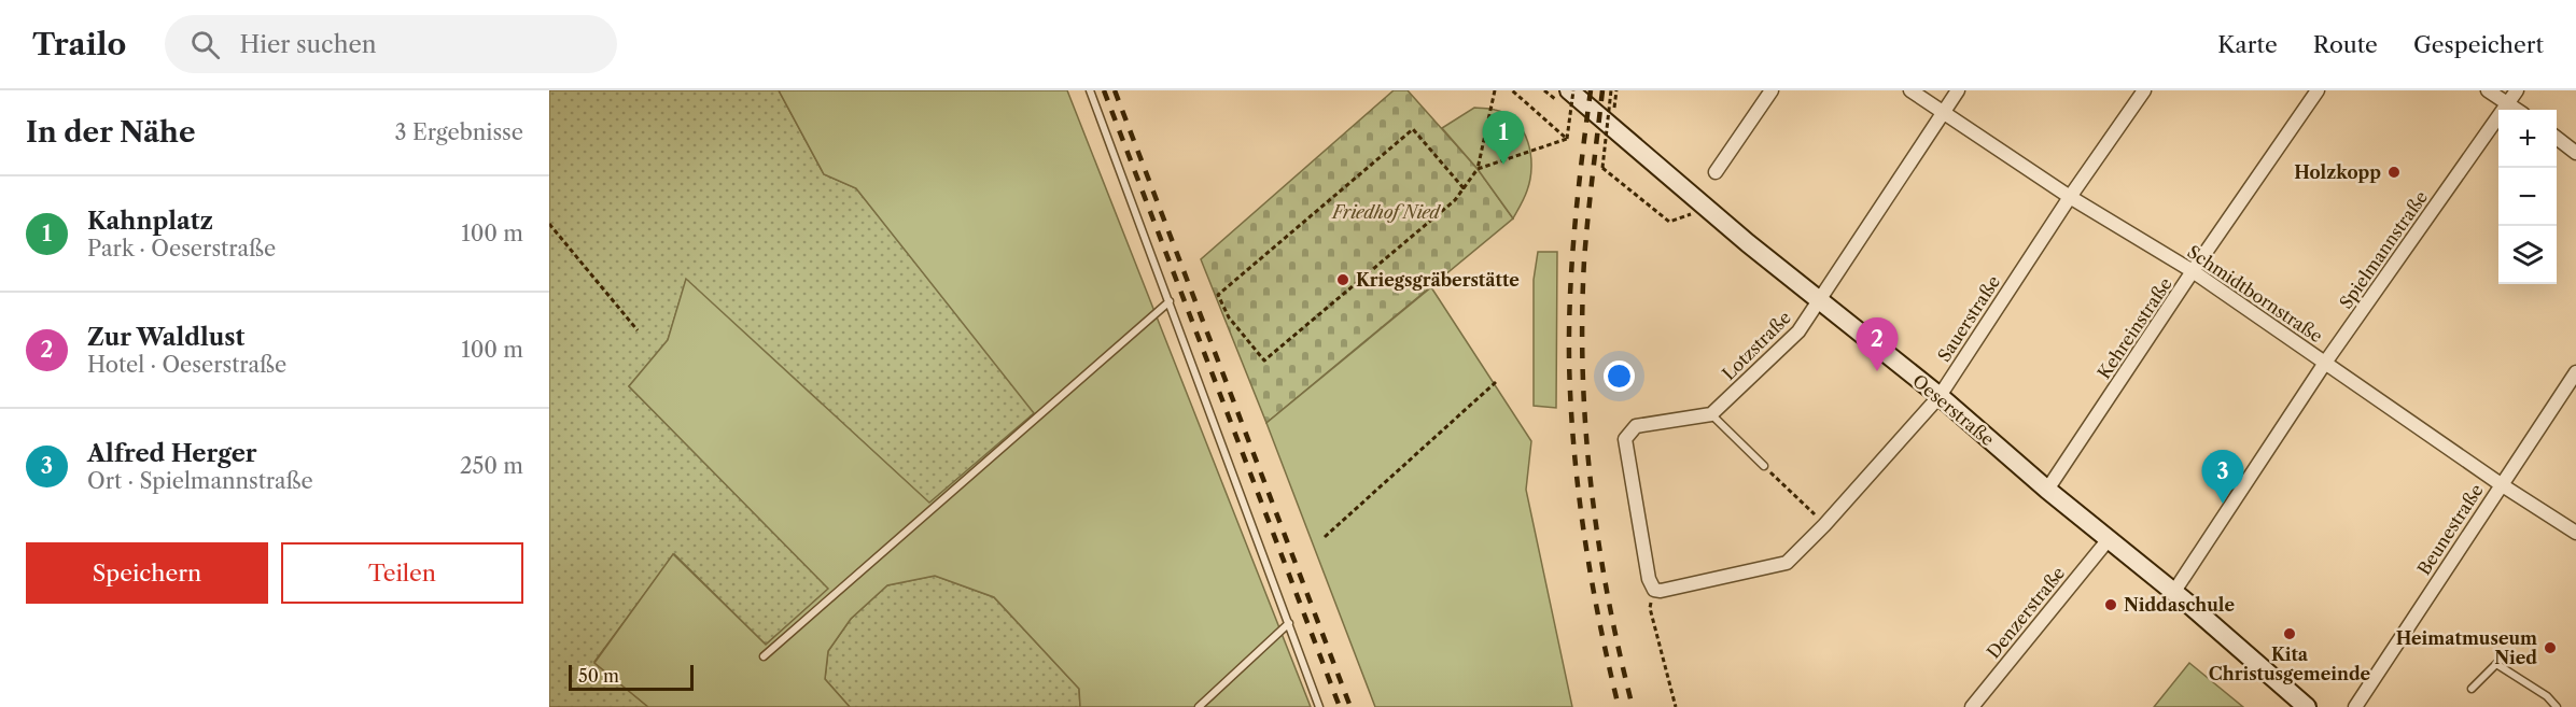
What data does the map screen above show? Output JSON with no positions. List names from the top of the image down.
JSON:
{
  "streets": {
    "street": [
      "Spielmannstraße",
      "Schmidtbornstraße",
      "Sauerstraße",
      "Kehreinstraße",
      "Lotzstraße",
      "Oeserstraße",
      "Beunestraße",
      "Denzerstraße"
    ]
  },
  "crossings": [
    ["Spielmannstraße", "Schmidtbornstraße"],
    ["Spielmannstraße", "Oeserstraße"],
    ["Schmidtbornstraße", "Sauerstraße"],
    ["Schmidtbornstraße", "Kehreinstraße"],
    ["Schmidtbornstraße", "Lotzstraße"],
    ["Schmidtbornstraße", "Beunestraße"],
    ["Sauerstraße", "Oeserstraße"],
    ["Kehreinstraße", "Oeserstraße"],
    ["Lotzstraße", "Oeserstraße"],
    ["Oeserstraße", "Denzerstraße"]
  ],
  "parks": ["Friedhof Nied"],
  "places": [
    "Holzkopp",
    "Kriegsgräberstätte",
    "Niddaschule",
    "Kita Christusgemeinde",
    "Heimatmuseum Nied"
  ],
  "scale_bar": "50 m",
  "page": {
    "header": "Trailo",
    "search": "Hier suchen",
    "nav": ["Karte", "Route", "Gespeichert"],
    "heading": ["In der Nähe", "3 Ergebnisse"],
    "map_buttons": ["+", "−"],
    "pins": ["1", "2", "3"],
    "list": [
      {
        "mark": "1",
        "name": "Kahnplatz",
        "note": "Park · Oeserstraße",
        "value": "100 m"
      },
      {
        "mark": "2",
        "name": "Zur Waldlust",
        "note": "Hotel · Oeserstraße",
        "value": "100 m"
      },
      {
        "mark": "3",
        "name": "Alfred Herger",
        "note": "Ort · Spielmannstraße",
        "value": "250 m"
      }
    ],
    "buttons": ["Speichern", "Teilen"],
    "scale": "50 m"
  }
}
